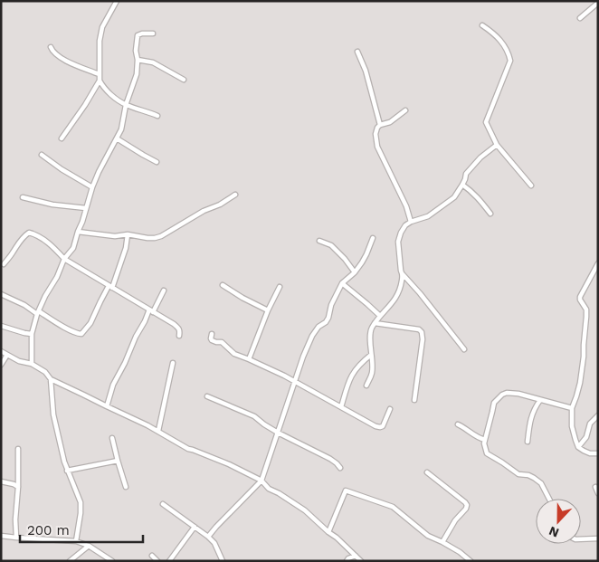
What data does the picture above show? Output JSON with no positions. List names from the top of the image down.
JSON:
{
  "scale_bar": "200 m",
  "north": "bottom"
}
